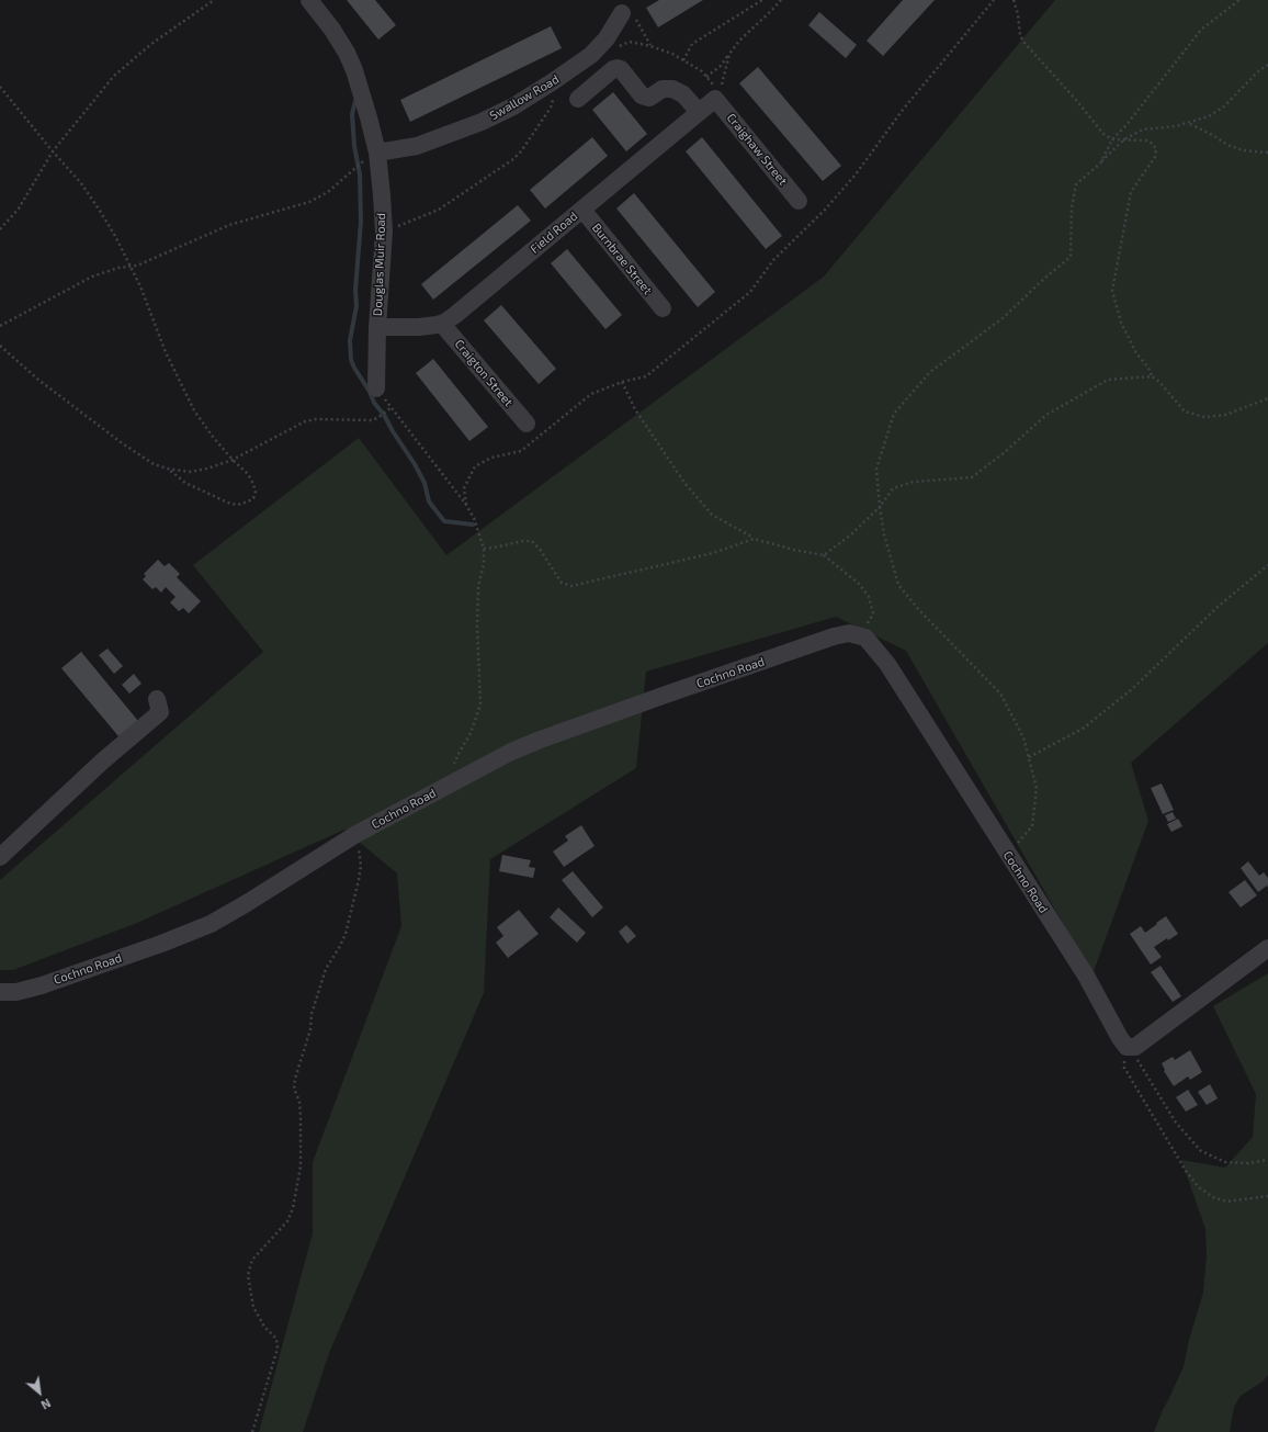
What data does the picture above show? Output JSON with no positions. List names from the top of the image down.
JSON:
{
  "streets": {
    "street": [
      "Swallow Road",
      "Craighaw Street",
      "Field Road",
      "Burnbrae Street",
      "Douglas Muir Road",
      "Craigton Street",
      "Cochno Road"
    ]
  },
  "crossings": [
    ["Swallow Road", "Douglas Muir Road"],
    ["Craighaw Street", "Field Road"],
    ["Field Road", "Burnbrae Street"],
    ["Field Road", "Douglas Muir Road"],
    ["Field Road", "Craigton Street"]
  ],
  "north": "bottom right"
}
